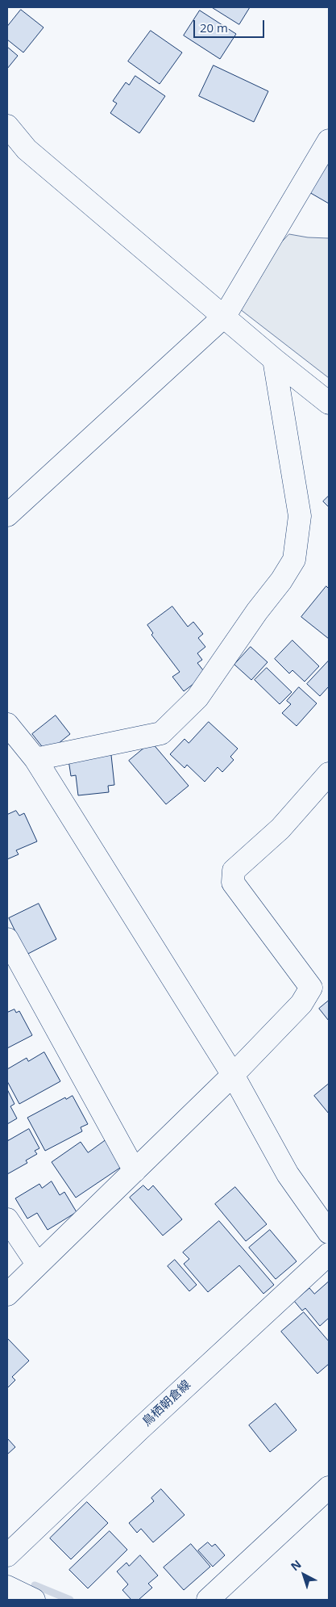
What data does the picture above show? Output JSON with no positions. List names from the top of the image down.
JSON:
{
  "streets": {
    "street": ["鳥栖朝倉線"]
  },
  "scale_bar": "20 m",
  "north": "top left"
}
